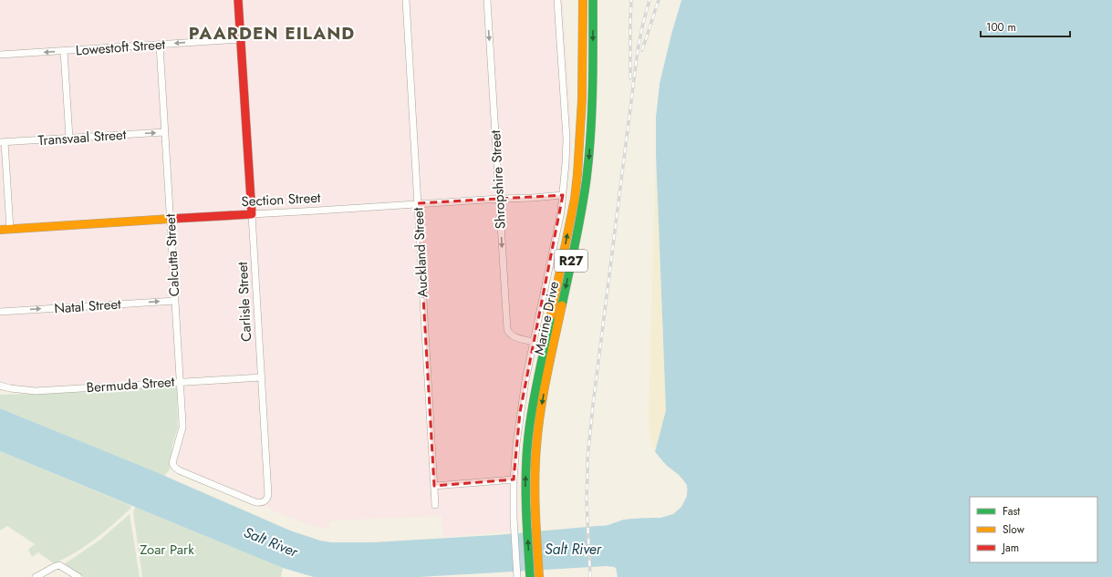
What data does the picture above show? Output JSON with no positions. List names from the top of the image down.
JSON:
{
  "streets": {
    "main road": [
      "Section Street",
      "R27",
      "Carlisle Street",
      "Marine Drive"
    ],
    "street": [
      "Lowestoft Street",
      "Transvaal Street",
      "Shropshire Street",
      "Auckland Street",
      "Calcutta Street",
      "Natal Street",
      "Bermuda Street"
    ]
  },
  "crossings": [
    ["Lowestoft Street", "Calcutta Street"],
    ["Lowestoft Street", "Carlisle Street"],
    ["Transvaal Street", "Calcutta Street"],
    ["Shropshire Street", "Section Street"],
    ["Section Street", "Auckland Street"],
    ["Section Street", "Calcutta Street"],
    ["Section Street", "Carlisle Street"],
    ["Calcutta Street", "Carlisle Street"],
    ["Calcutta Street", "Natal Street"],
    ["Calcutta Street", "Bermuda Street"],
    ["Carlisle Street", "Bermuda Street"]
  ],
  "one_way": ["Lowestoft Street", "Transvaal Street", "Natal Street"],
  "districts": ["PAARDEN EILAND"],
  "water": ["Salt River"],
  "parks": ["Zoar Park"],
  "legend": ["Fast", "Slow", "Jam"],
  "scale_bar": "100 m"
}
